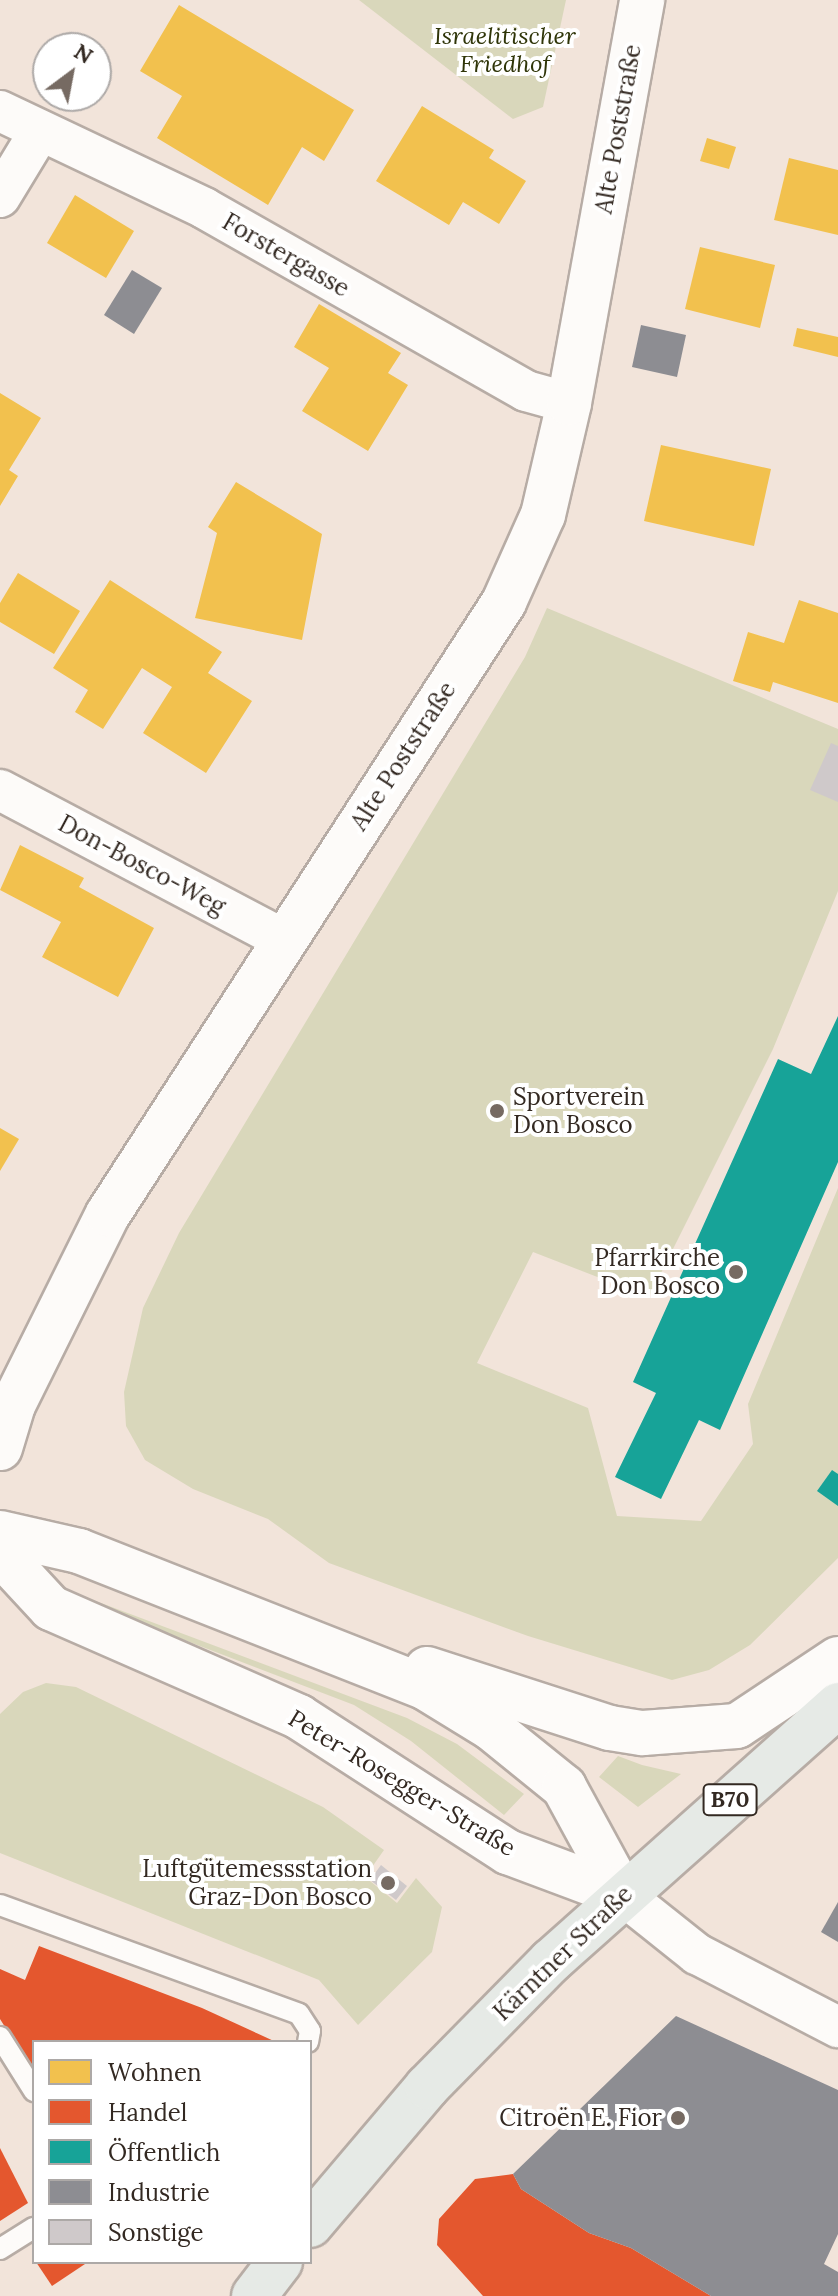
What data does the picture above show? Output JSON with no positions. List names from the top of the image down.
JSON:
{
  "streets": {
    "main road": [
      "Alte Poststraße",
      "Peter-Rosegger-Straße",
      "B70",
      "Kärntner Straße"
    ],
    "street": ["Forstergasse", "Don-Bosco-Weg"]
  },
  "crossings": [
    ["Alte Poststraße", "Forstergasse"],
    ["Alte Poststraße", "Don-Bosco-Weg"],
    ["Peter-Rosegger-Straße", "Kärntner Straße"]
  ],
  "parks": ["Israelitischer Friedhof"],
  "places": [
    "Sportverein Don Bosco",
    "Pfarrkirche Don Bosco",
    "Luftgütemessstation Graz-Don Bosco",
    "Citroën E. Fior"
  ],
  "legend": [
    "Wohnen",
    "Handel",
    "Öffentlich",
    "Industrie",
    "Sonstige"
  ],
  "north": "top right"
}
